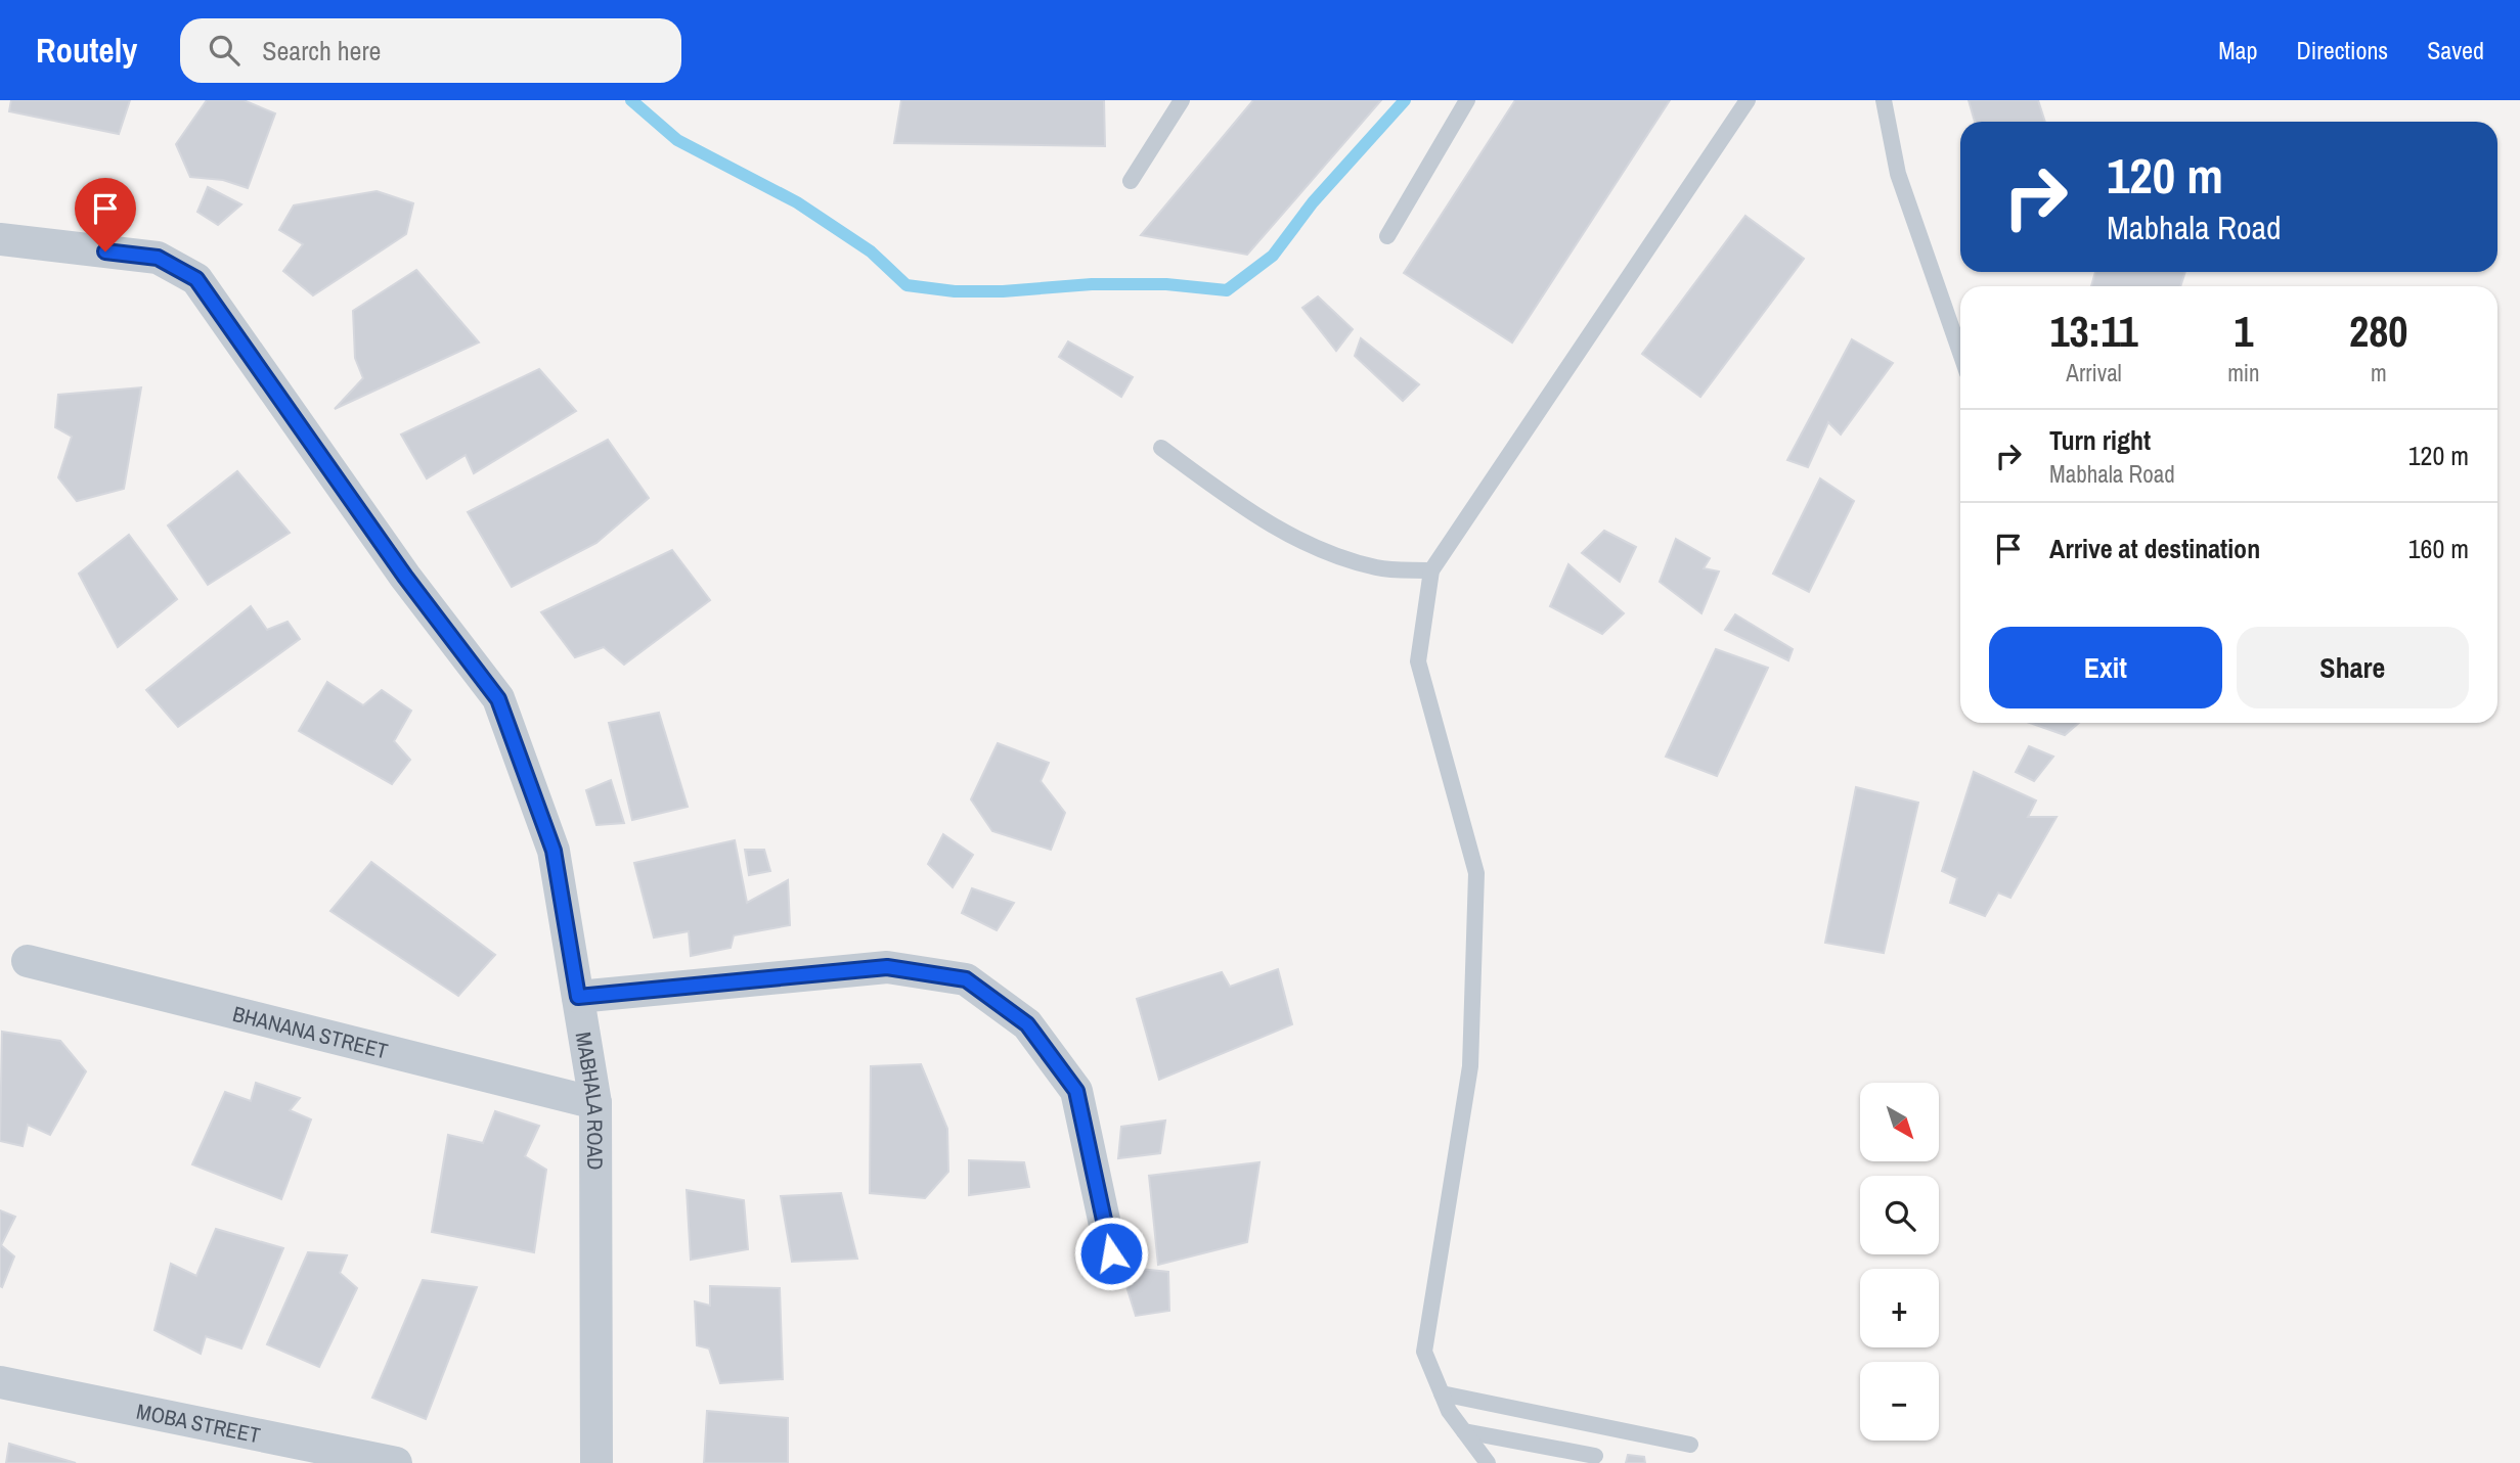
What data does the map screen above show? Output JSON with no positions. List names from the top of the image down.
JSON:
{
  "streets": {
    "street": ["BHANANA STREET", "MABHALA ROAD", "MOBA STREET"]
  },
  "crossings": [
    ["BHANANA STREET", "MABHALA ROAD"]
  ],
  "north": "bottom right",
  "page": {
    "header": "Routely",
    "search": "Search here",
    "nav": ["Map", "Directions", "Saved"],
    "turn": ["120 m", "Mabhala Road"],
    "eta": [
      "13:11",
      "Arrival",
      "1",
      "min",
      "280",
      "m"
    ],
    "list": [
      {
        "name": "Turn right",
        "note": "Mabhala Road",
        "value": "120 m"
      },
      {
        "name": "Arrive at destination",
        "value": "160 m"
      }
    ],
    "buttons": ["Exit", "Share"],
    "map_buttons": ["+", "−"]
  }
}
